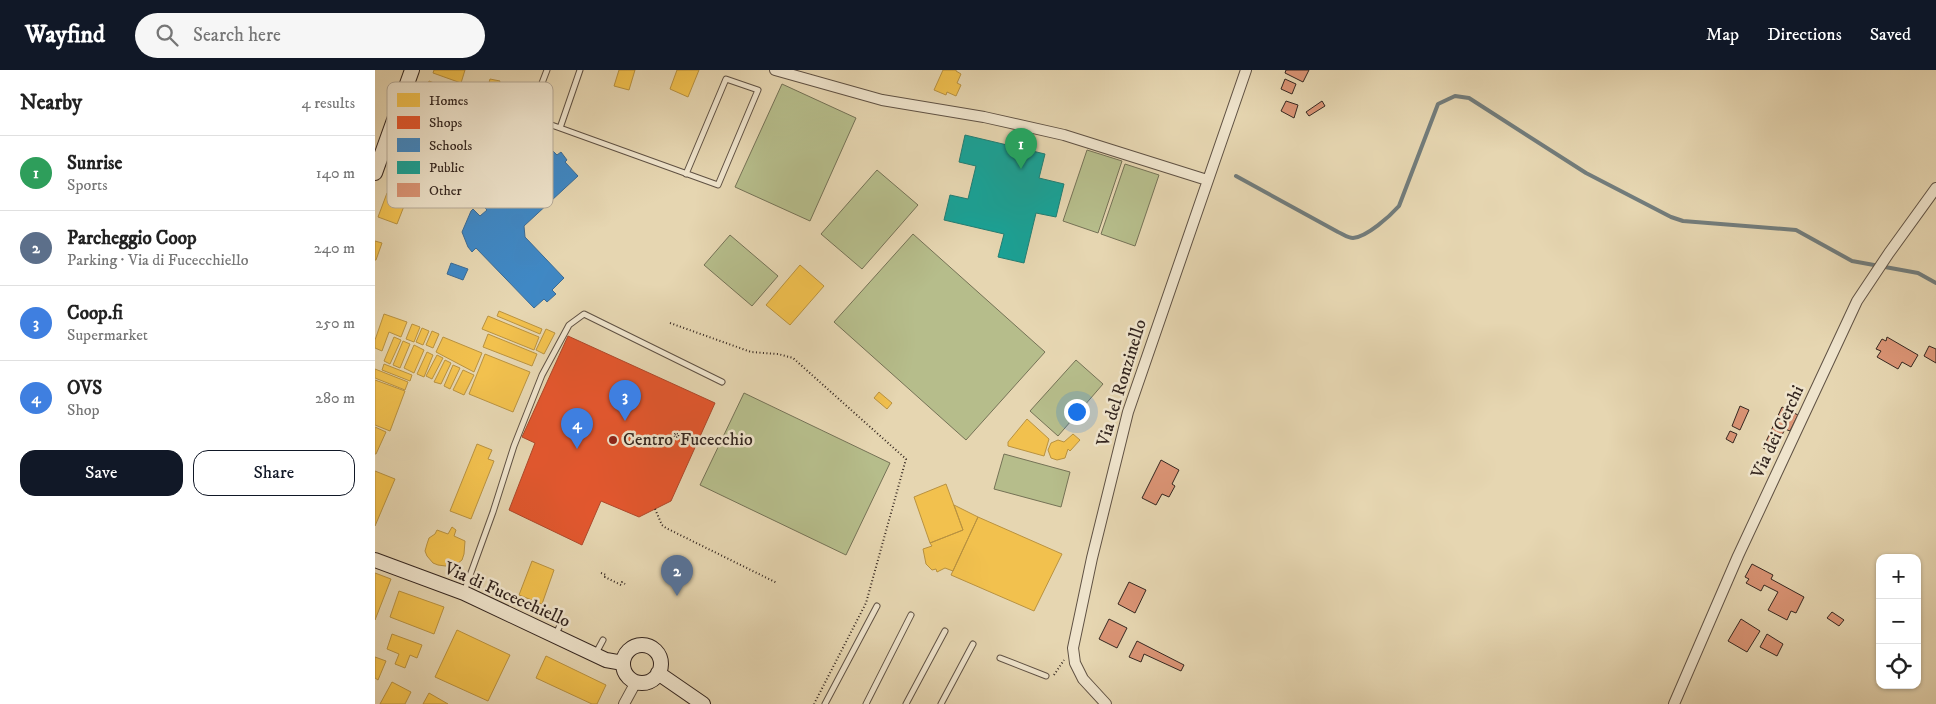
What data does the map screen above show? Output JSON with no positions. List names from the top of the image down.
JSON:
{
  "streets": {
    "main road": ["Via di Fucecchiello"],
    "street": ["Via del Ronzinello", "Via dei Cerchi"]
  },
  "places": ["Centro*Fucecchio"],
  "legend": [
    "Homes",
    "Shops",
    "Schools",
    "Public",
    "Other"
  ],
  "page": {
    "header": "Wayfind",
    "search": "Search here",
    "nav": ["Map", "Directions", "Saved"],
    "heading": ["Nearby", "4 results"],
    "pins": [
      "1",
      "3",
      "4",
      "2"
    ],
    "list": [
      {
        "mark": "1",
        "name": "Sunrise",
        "note": "Sports",
        "value": "140 m"
      },
      {
        "mark": "2",
        "name": "Parcheggio Coop",
        "note": "Parking · Via di Fucecchiello",
        "value": "240 m"
      },
      {
        "mark": "3",
        "name": "Coop.fi",
        "note": "Supermarket",
        "value": "250 m"
      },
      {
        "mark": "4",
        "name": "OVS",
        "note": "Shop",
        "value": "280 m"
      }
    ],
    "buttons": ["Save", "Share"],
    "map_buttons": ["+", "−"]
  }
}
